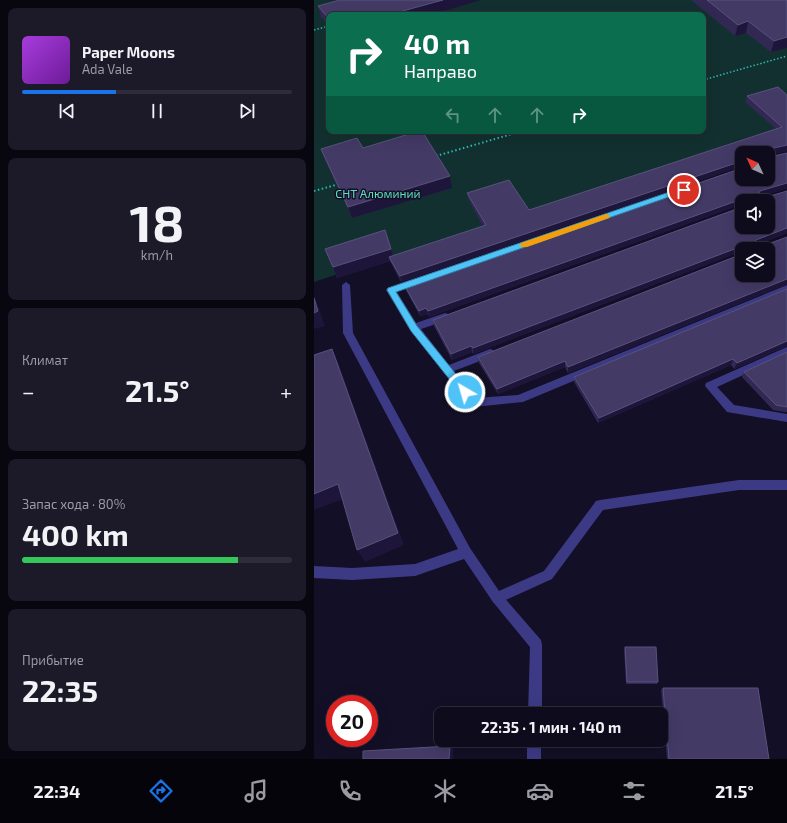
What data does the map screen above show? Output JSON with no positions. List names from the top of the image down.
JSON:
{
  "parks": ["СНТ Алюминий"],
  "north": "top left",
  "page": {
    "turn": ["40 m", "Направо"],
    "song": ["Paper Moons", "Ada Vale"],
    "tile": [
      ["18", "km/h"],
      "Климат",
      ["Запас хода · 80%", "400 km"],
      ["Прибытие", "22:35"]
    ],
    "heat": ["−", "21.5°", "+"],
    "limit": "20",
    "trip": "22:35 · 1 мин · 140 m",
    "tabs": ["22:34", "21.5°"]
  }
}
